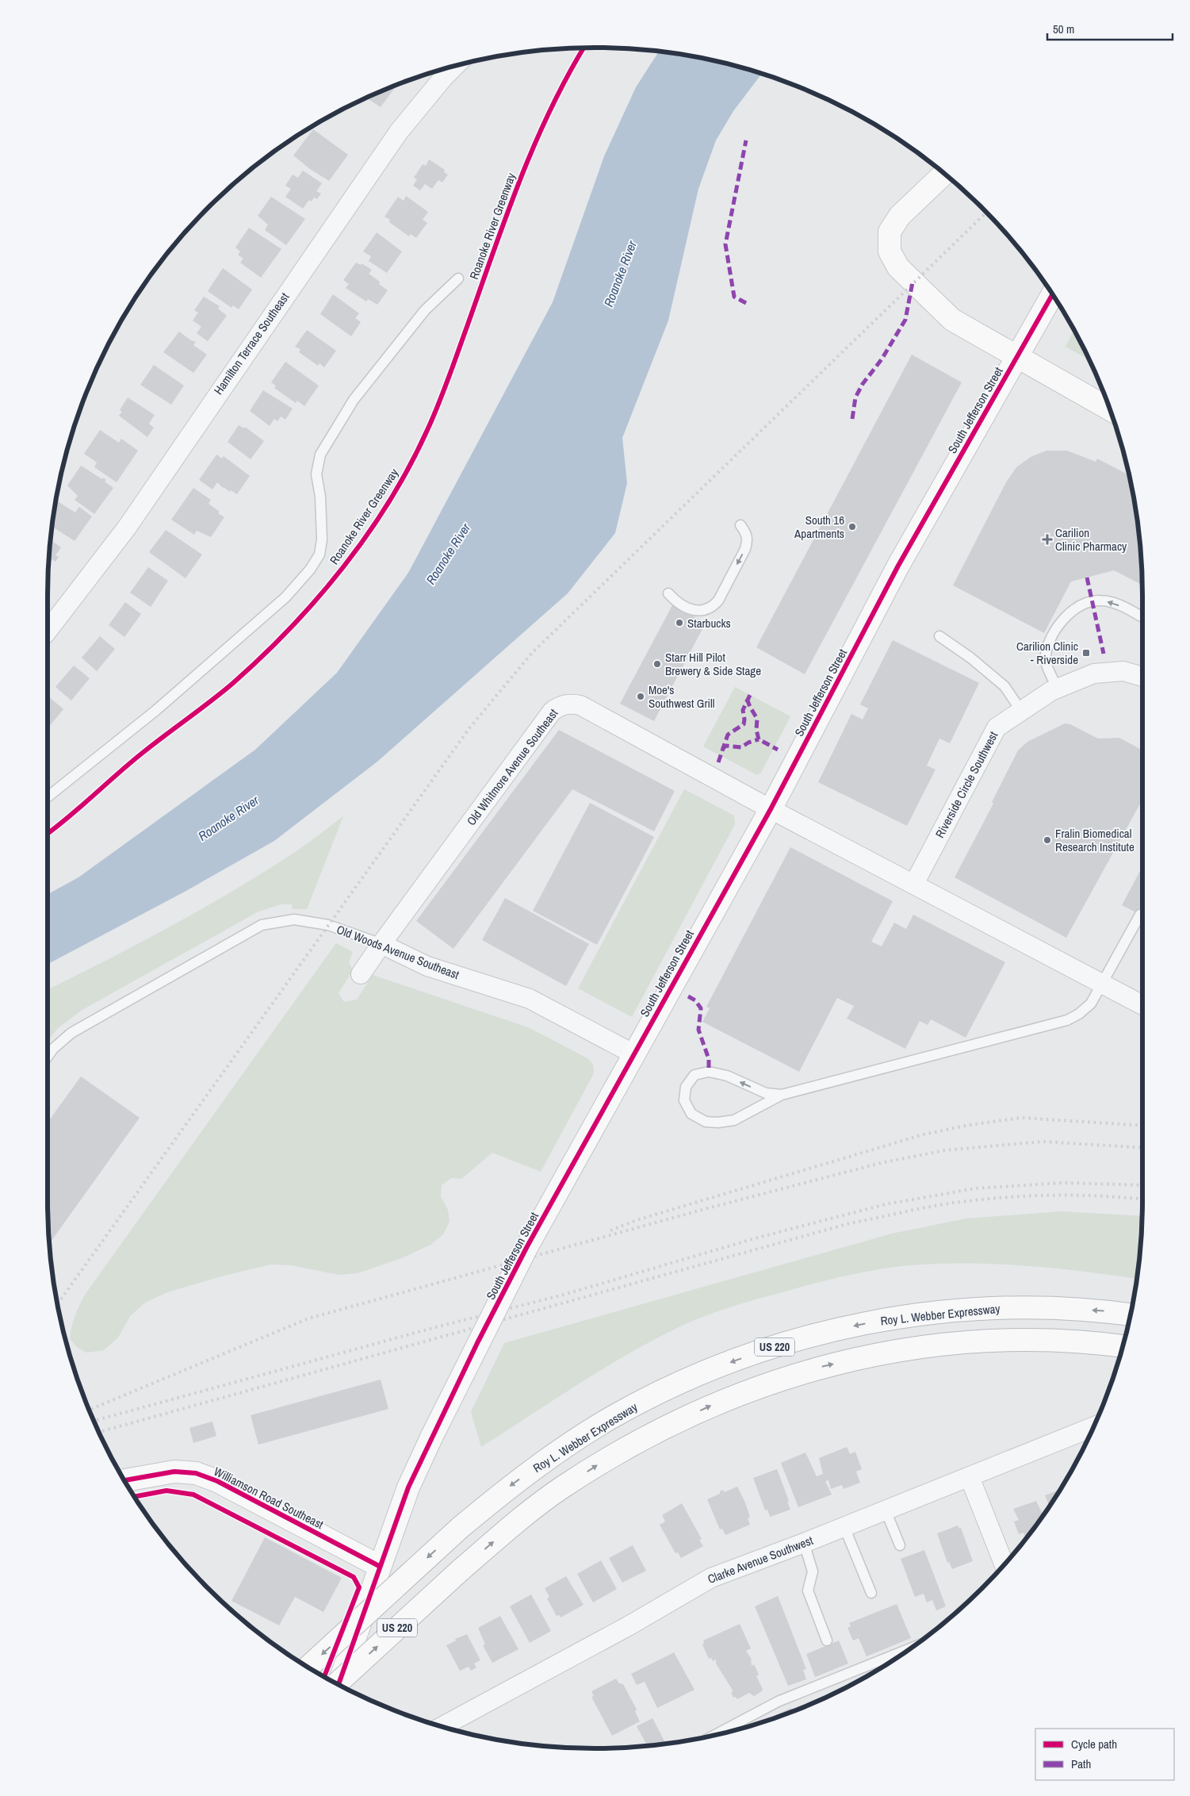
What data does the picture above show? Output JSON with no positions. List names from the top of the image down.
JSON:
{
  "streets": {
    "main road": [
      "South Jefferson Street",
      "Roy L. Webber Expressway",
      "US 220",
      "Williamson Road Southeast"
    ],
    "street": [
      "Hamilton Terrace Southeast",
      "Old Whitmore Avenue Southeast",
      "Riverside Circle Southwest",
      "Old Woods Avenue Southeast",
      "Clarke Avenue Southwest"
    ],
    "cycle path": ["Roanoke River Greenway"]
  },
  "crossings": [
    ["South Jefferson Street", "Old Whitmore Avenue Southeast"],
    ["South Jefferson Street", "Old Woods Avenue Southeast"],
    ["South Jefferson Street", "Williamson Road Southeast"],
    ["Old Whitmore Avenue Southeast", "Old Woods Avenue Southeast"]
  ],
  "water": ["Roanoke River"],
  "places": {
    "other": [
      "South 16 Apartments",
      "Starbucks",
      "Starr Hill Pilot Brewery & Side Stage",
      "Moe's Southwest Grill",
      "Fralin Biomedical Research Institute"
    ],
    "health": ["Carilion Clinic Pharmacy"],
    "transit": ["Carilion Clinic - Riverside"]
  },
  "legend": ["Cycle path", "Path"],
  "scale_bar": "50 m"
}
